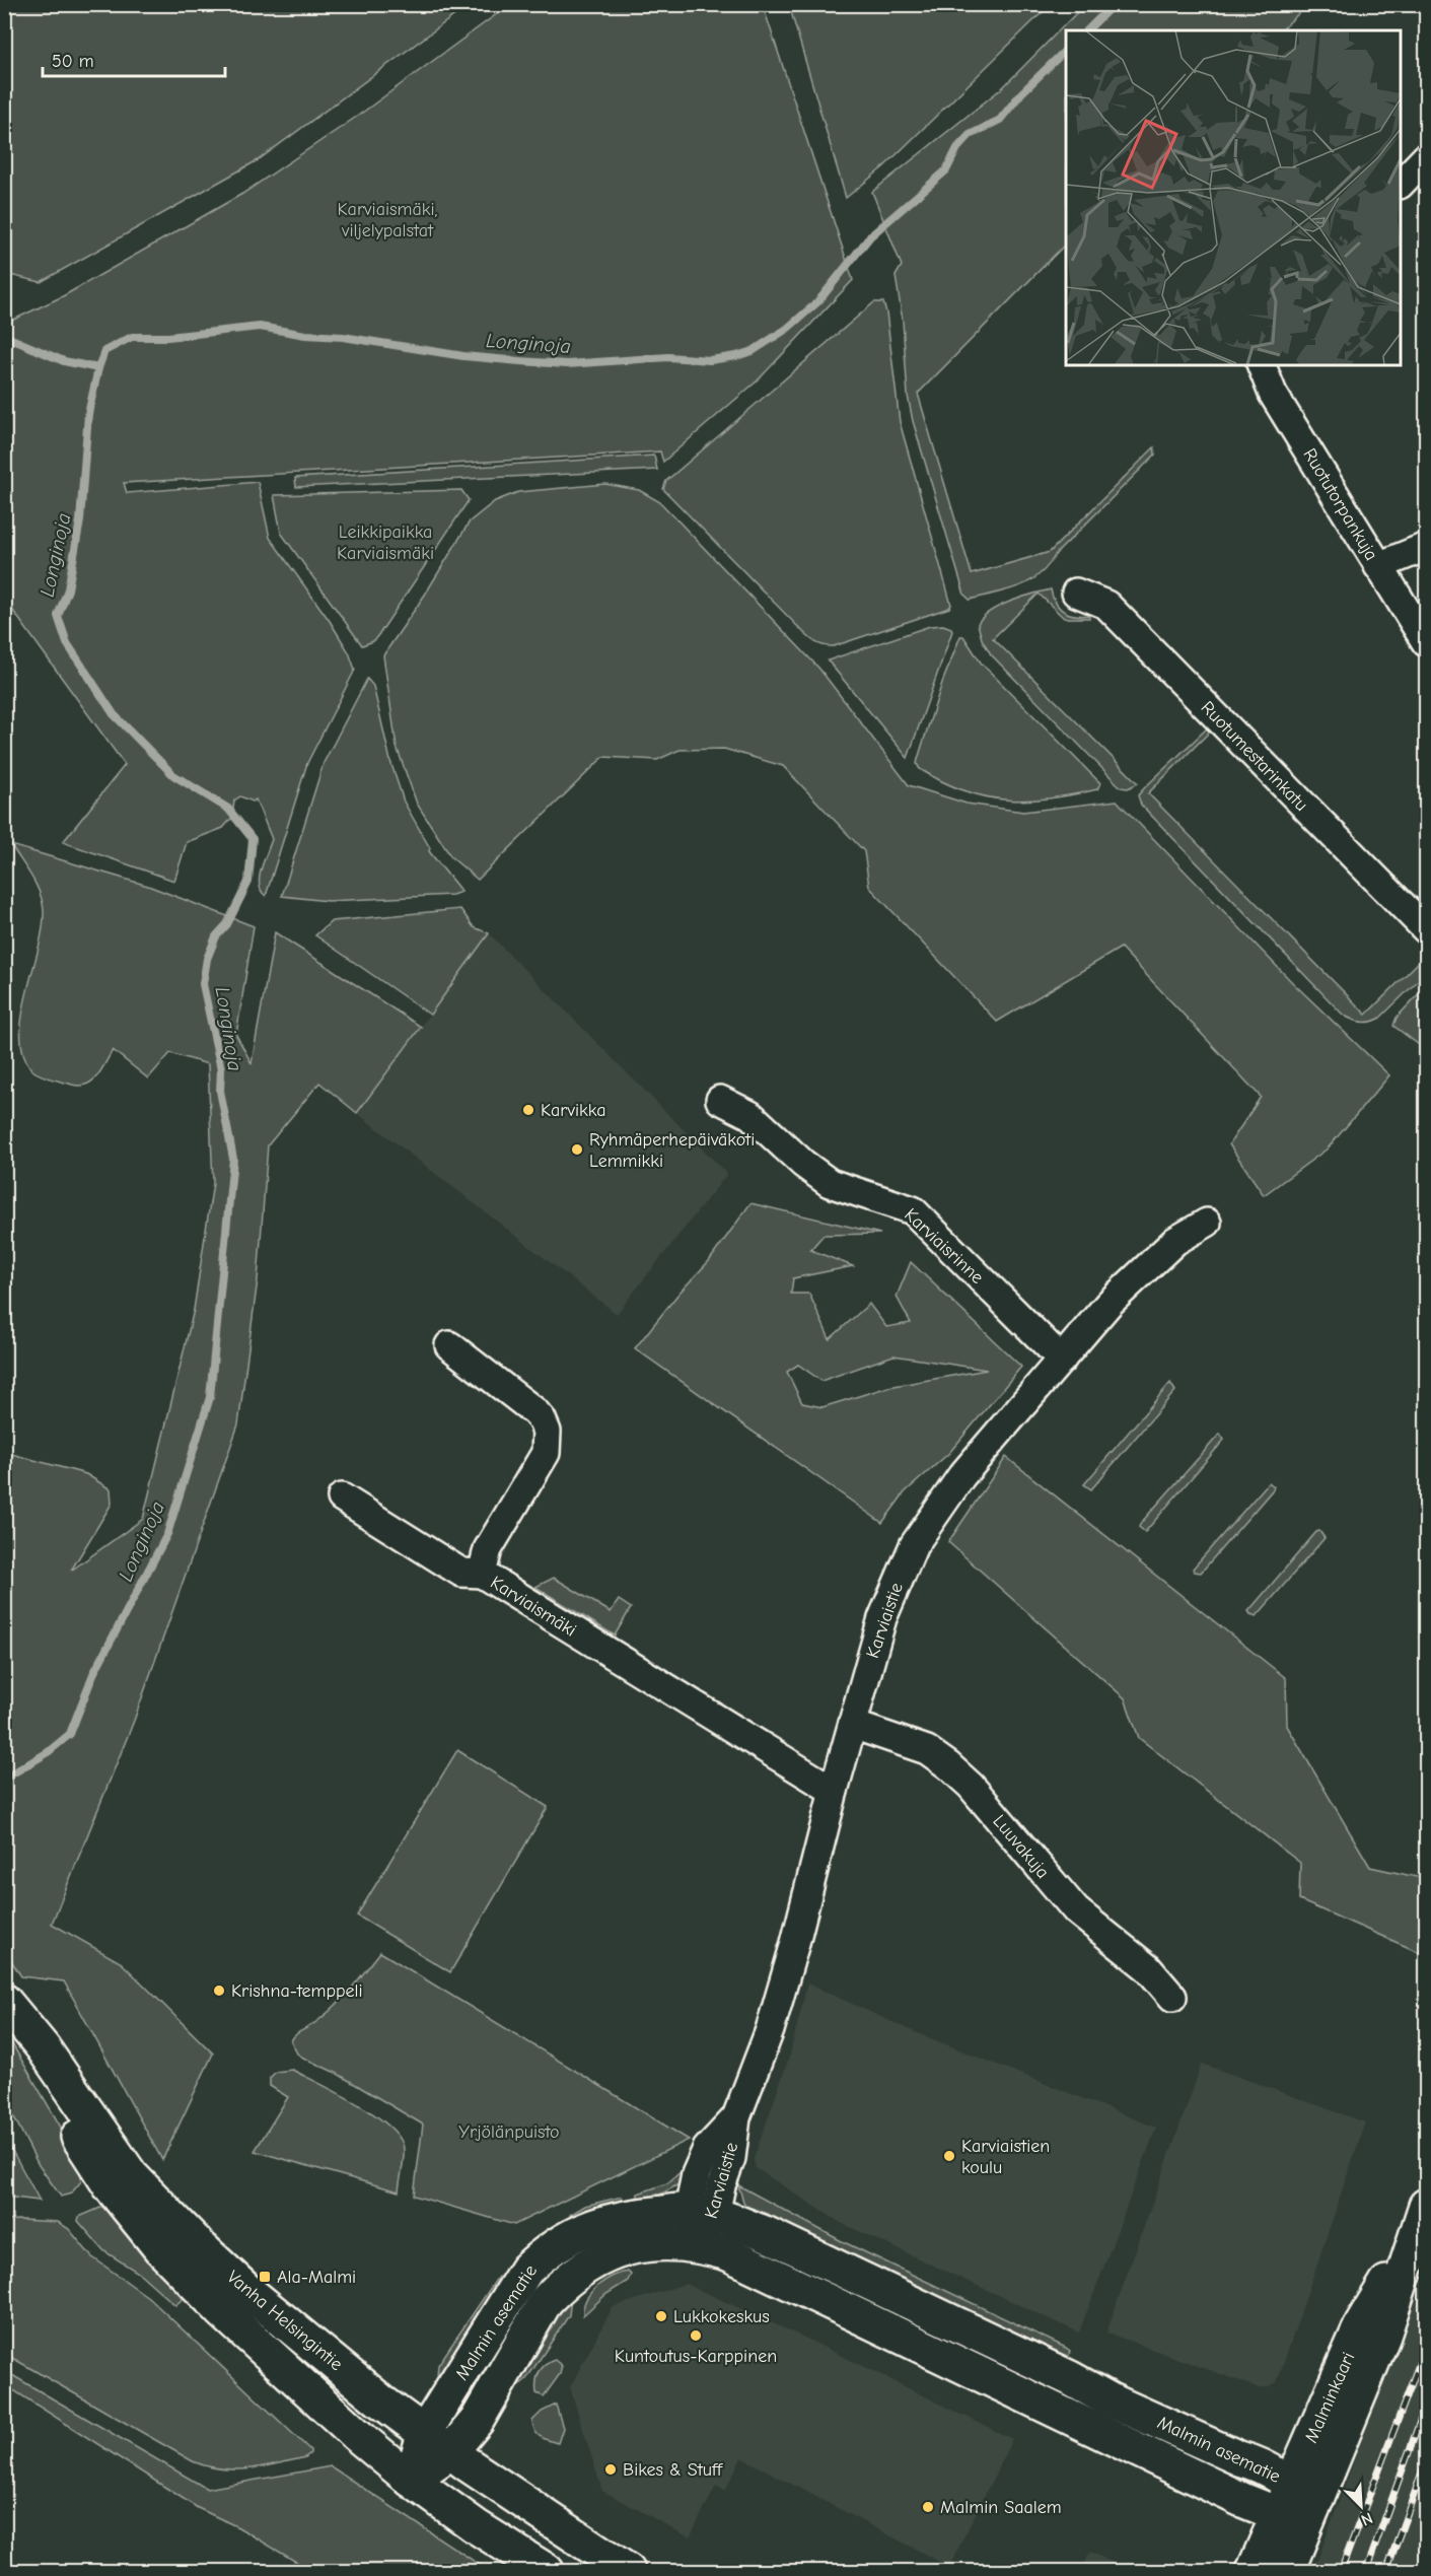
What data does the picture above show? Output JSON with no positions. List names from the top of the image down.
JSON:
{
  "streets": {
    "main road": ["Vanha Helsingintie", "Malmin asematie", "Malminkaari"],
    "street": [
      "Ruotutorpankuja",
      "Ruotumestarinkatu",
      "Karviaisrinne",
      "Karviaismäki",
      "Karviaistie",
      "Luuvakuja"
    ]
  },
  "crossings": [
    ["Karviaisrinne", "Karviaistie"],
    ["Karviaismäki", "Karviaistie"],
    ["Karviaistie", "Luuvakuja"],
    ["Karviaistie", "Malmin asematie"],
    ["Vanha Helsingintie", "Malmin asematie"],
    ["Malmin asematie", "Malminkaari"]
  ],
  "water": ["Longinoja"],
  "parks": ["Karviaismäki, viljelypalstat", "Leikkipaikka Karviaismäki", "Yrjölänpuisto"],
  "places": {
    "other": [
      "Karvikka",
      "Ryhmäperhepäiväkoti Lemmikki",
      "Krishna-temppeli",
      "Karviaistien koulu",
      "Lukkokeskus",
      "Kuntoutus-Karppinen",
      "Bikes & Stuff",
      "Malmin Saalem"
    ],
    "transit": ["Ala-Malmi"]
  },
  "scale_bar": "50 m",
  "north": "bottom right"
}
